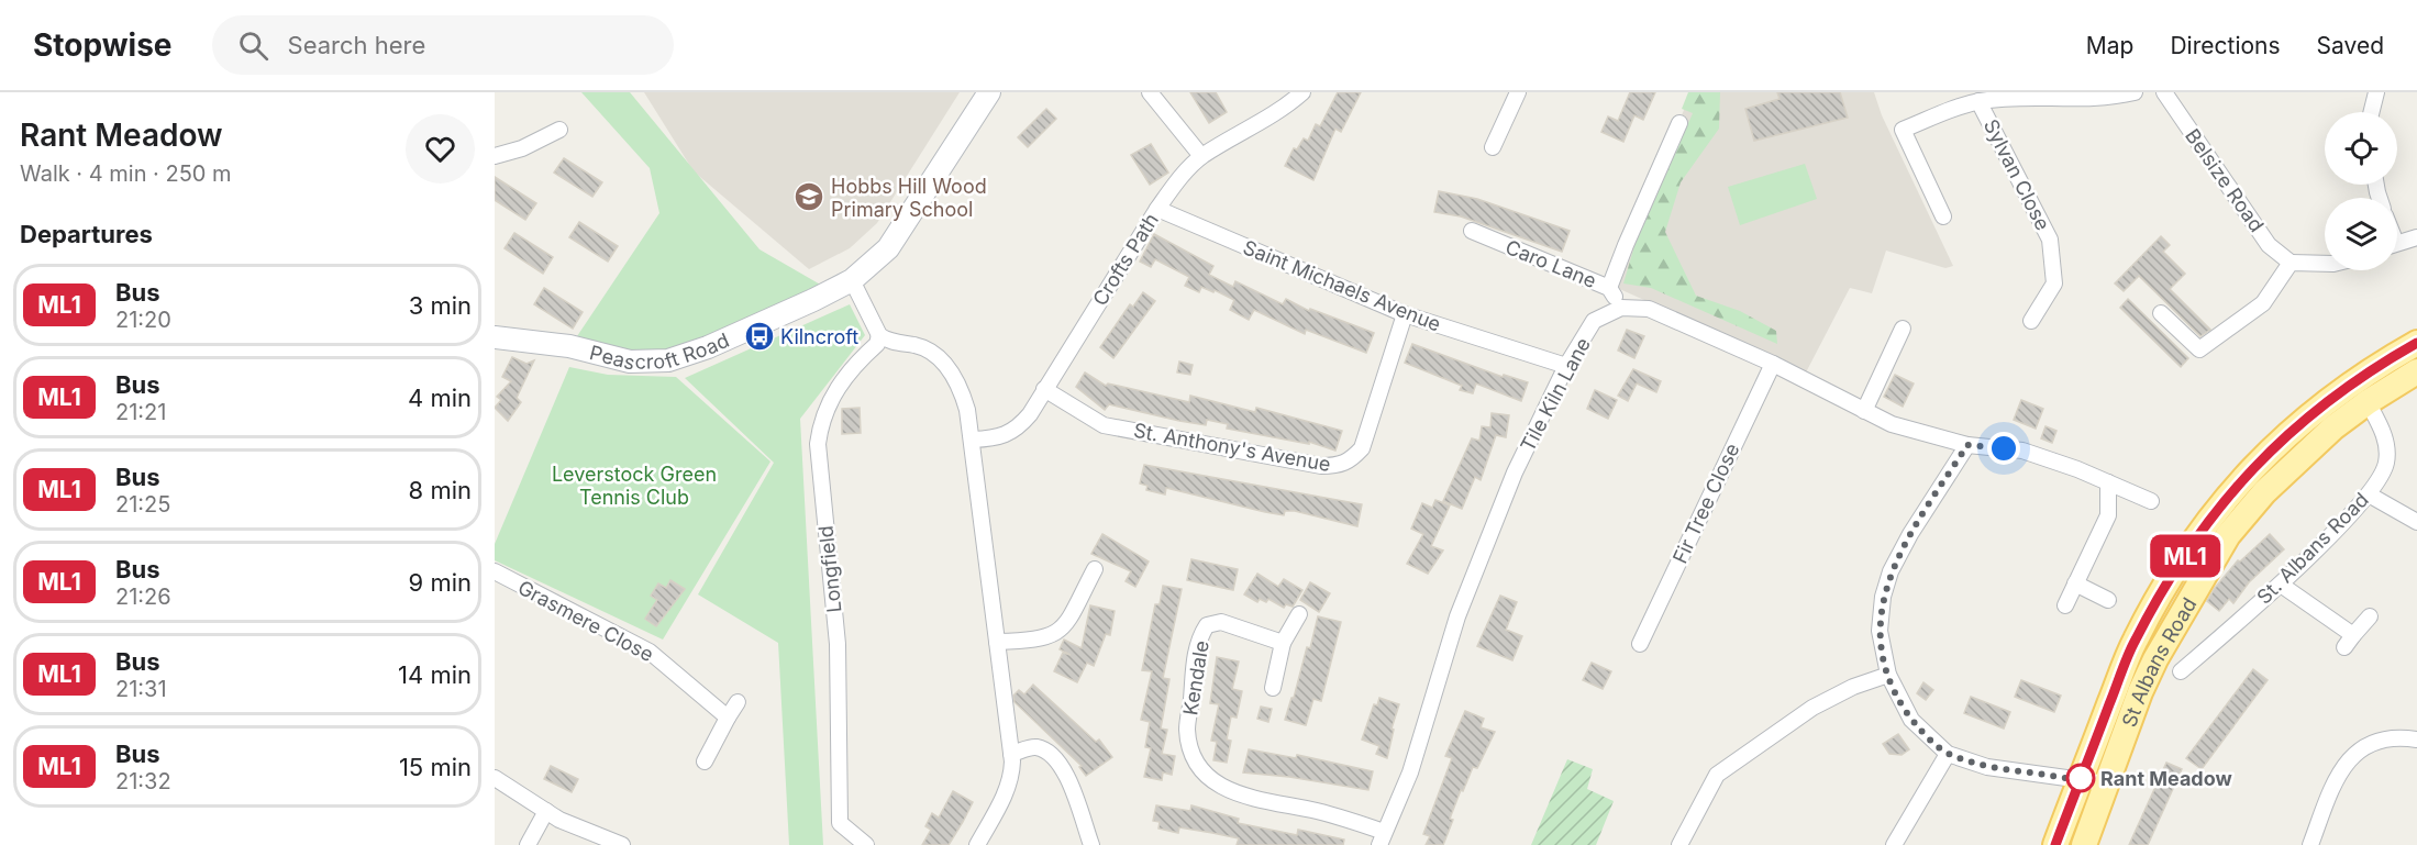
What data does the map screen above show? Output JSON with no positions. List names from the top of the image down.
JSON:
{
  "streets": {
    "main road": ["St Albans Road"],
    "street": [
      "Sylvan Close",
      "Belsize Road",
      "Crofts Path",
      "Caro Lane",
      "Saint Michaels Avenue",
      "Peascroft Road",
      "Tile Kiln Lane",
      "St. Anthony's Avenue",
      "Fir Tree Close",
      "St. Albans Road",
      "Longfield",
      "Grasmere Close",
      "Kendale"
    ]
  },
  "crossings": [
    ["Crofts Path", "Saint Michaels Avenue"],
    ["Crofts Path", "St. Anthony's Avenue"],
    ["Caro Lane", "Tile Kiln Lane"],
    ["Saint Michaels Avenue", "Tile Kiln Lane"],
    ["Saint Michaels Avenue", "St. Anthony's Avenue"],
    ["Tile Kiln Lane", "Kendale"],
    ["St. Albans Road", "St Albans Road"]
  ],
  "parks": ["Leverstock Green Tennis Club"],
  "places": {
    "school or university": ["Hobbs Hill Wood Primary School"],
    "bus stop": ["Kilncroft"],
    "other": ["Rant Meadow"]
  },
  "lines": ["bus line ML1"],
  "page": {
    "header": "Stopwise",
    "search": "Search here",
    "nav": ["Map", "Directions", "Saved"],
    "heading": [
      ["Rant Meadow", "Walk · 4 min · 250 m"],
      "Departures"
    ],
    "on_map": "ML1",
    "list": [
      {
        "mark": "ML1",
        "name": "Bus",
        "note": "21:20",
        "value": "3 min"
      },
      {
        "mark": "ML1",
        "name": "Bus",
        "note": "21:21",
        "value": "4 min"
      },
      {
        "mark": "ML1",
        "name": "Bus",
        "note": "21:25",
        "value": "8 min"
      },
      {
        "mark": "ML1",
        "name": "Bus",
        "note": "21:26",
        "value": "9 min"
      },
      {
        "mark": "ML1",
        "name": "Bus",
        "note": "21:31",
        "value": "14 min"
      },
      {
        "mark": "ML1",
        "name": "Bus",
        "note": "21:32",
        "value": "15 min"
      }
    ]
  }
}
